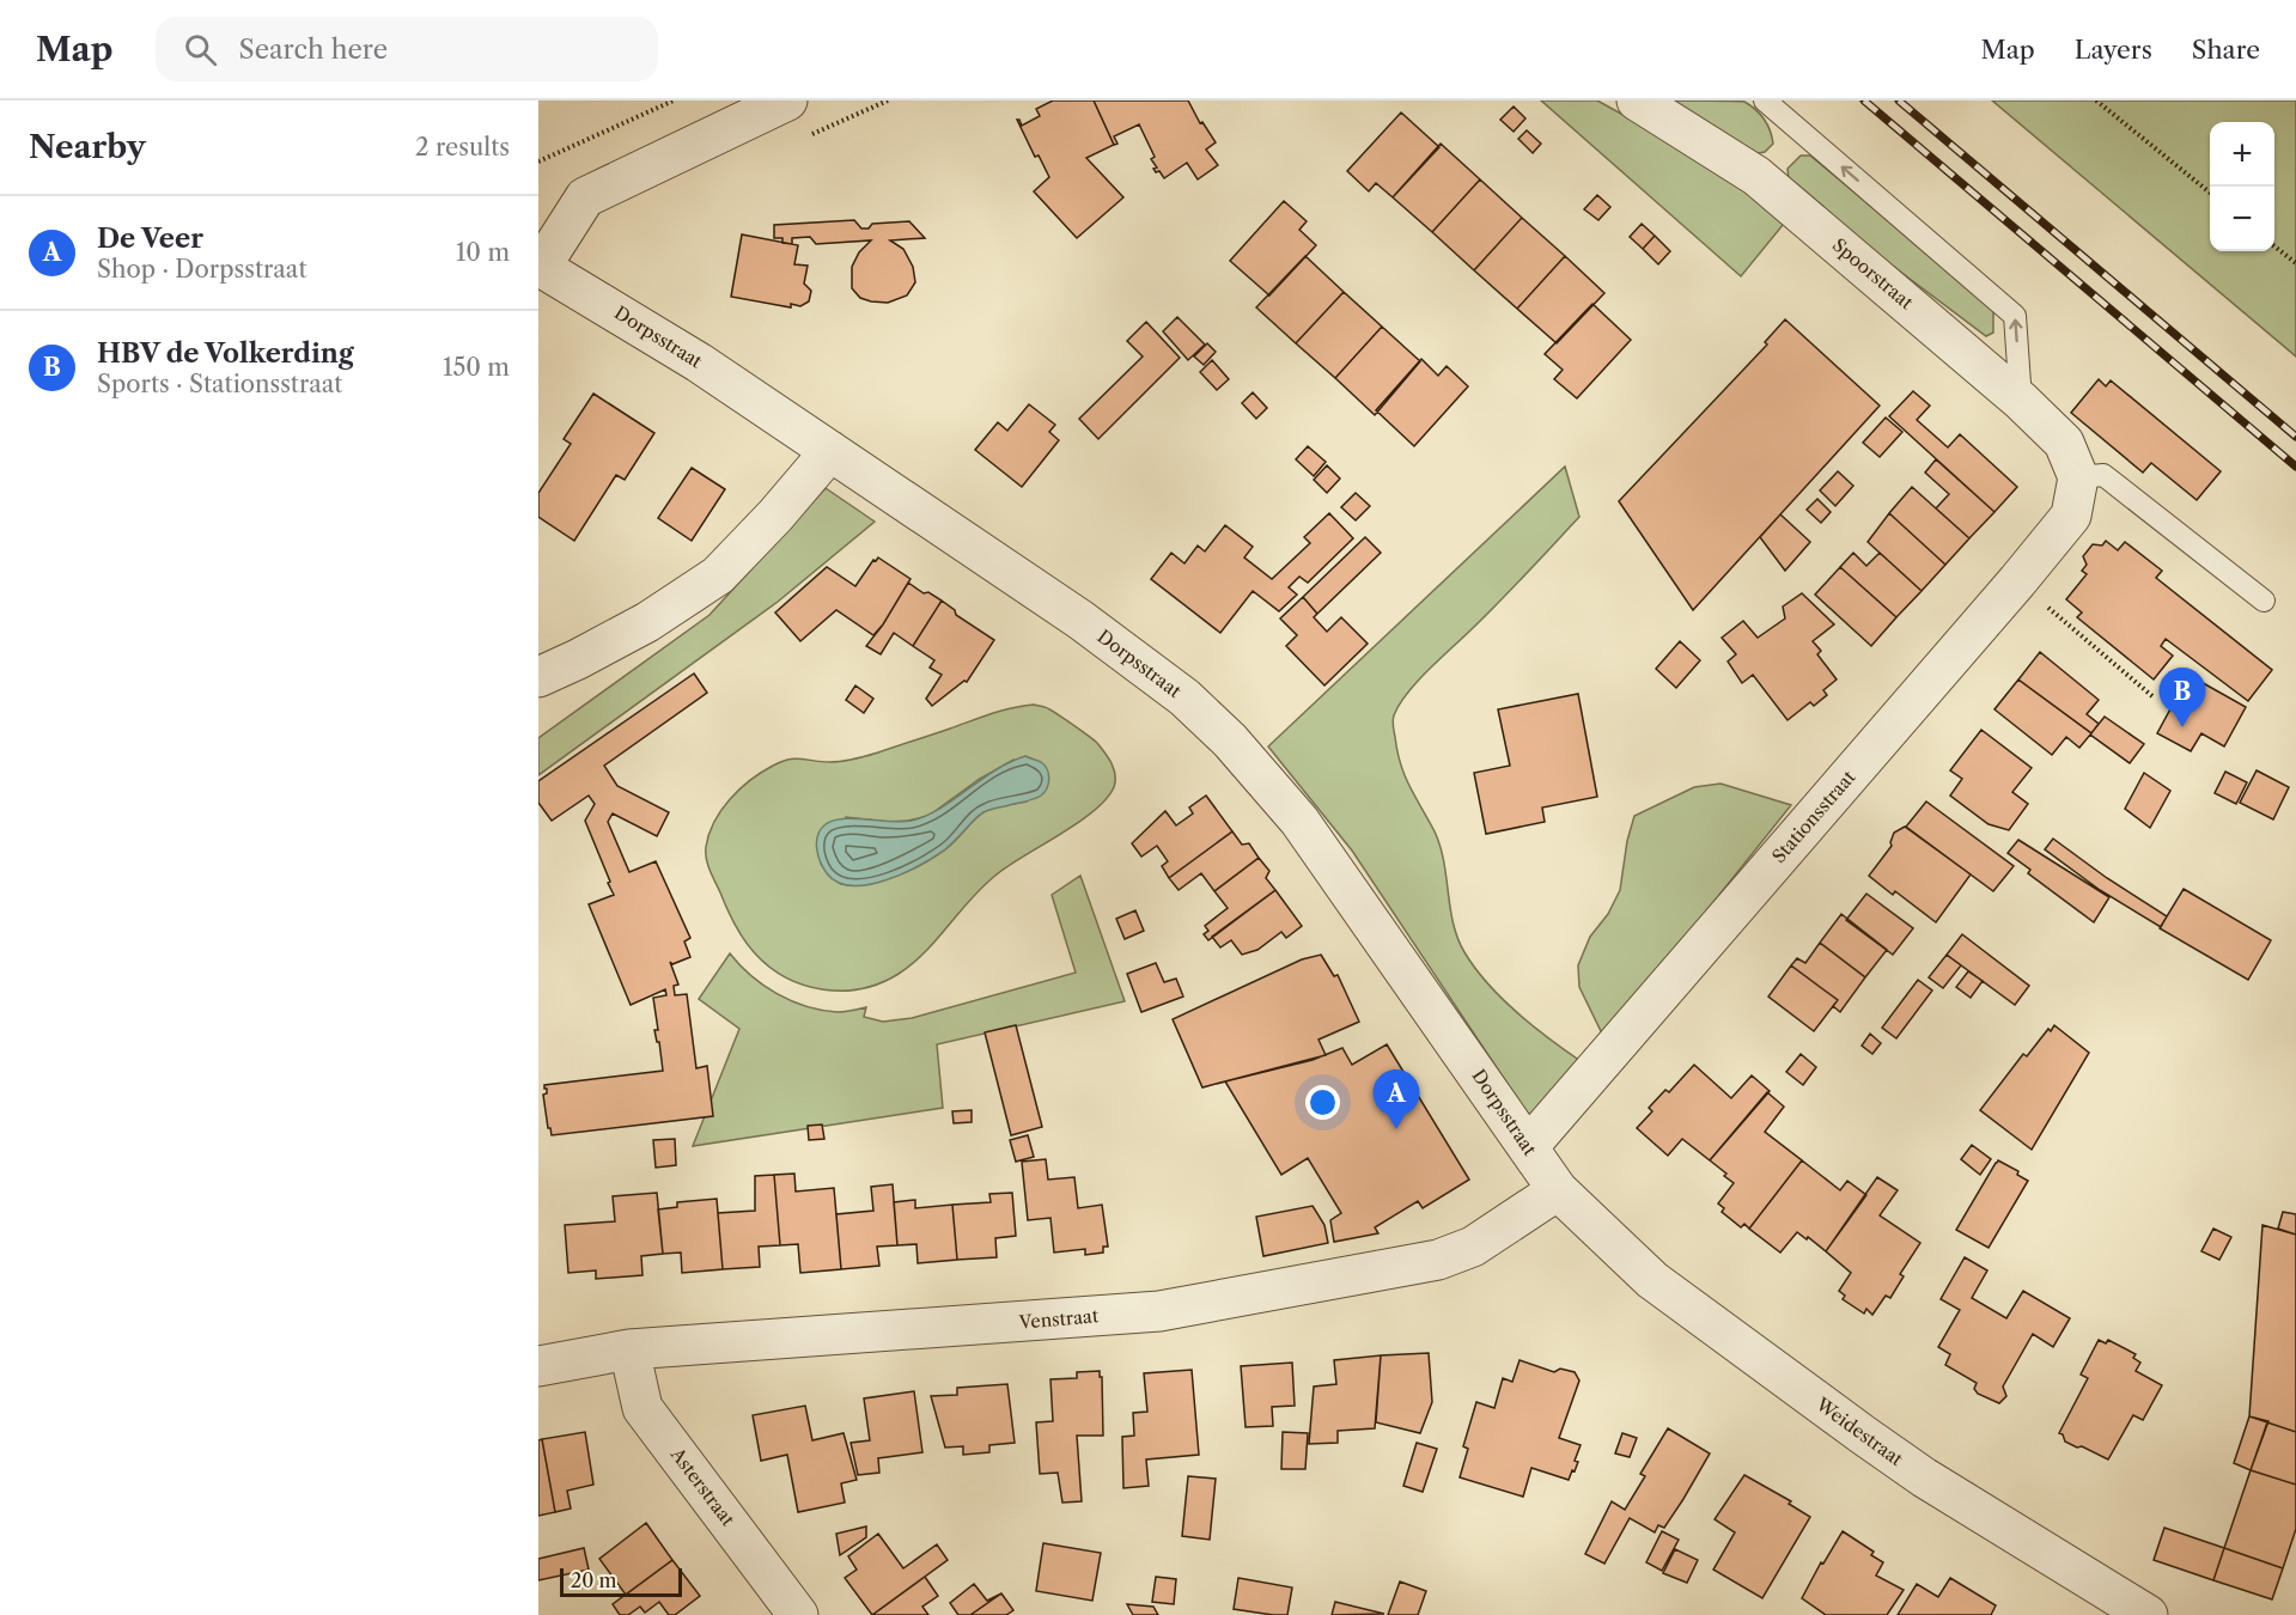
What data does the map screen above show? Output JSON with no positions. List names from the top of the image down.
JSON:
{
  "streets": {
    "street": [
      "Spoorstraat",
      "Dorpsstraat",
      "Stationsstraat",
      "Venstraat",
      "Weidestraat",
      "Asterstraat"
    ]
  },
  "crossings": [
    ["Spoorstraat", "Stationsstraat"],
    ["Dorpsstraat", "Stationsstraat"],
    ["Dorpsstraat", "Venstraat"],
    ["Dorpsstraat", "Weidestraat"],
    ["Venstraat", "Asterstraat"]
  ],
  "scale_bar": "20 m",
  "page": {
    "header": "Map",
    "search": "Search here",
    "nav": ["Map", "Layers", "Share"],
    "heading": ["Nearby", "2 results"],
    "map_buttons": ["+", "−"],
    "list": [
      {
        "mark": "A",
        "name": "De Veer",
        "note": "Shop · Dorpsstraat",
        "value": "10 m"
      },
      {
        "mark": "B",
        "name": "HBV de Volkerding",
        "note": "Sports · Stationsstraat",
        "value": "150 m"
      }
    ],
    "pins": ["B", "A"],
    "scale": "20 m"
  }
}
